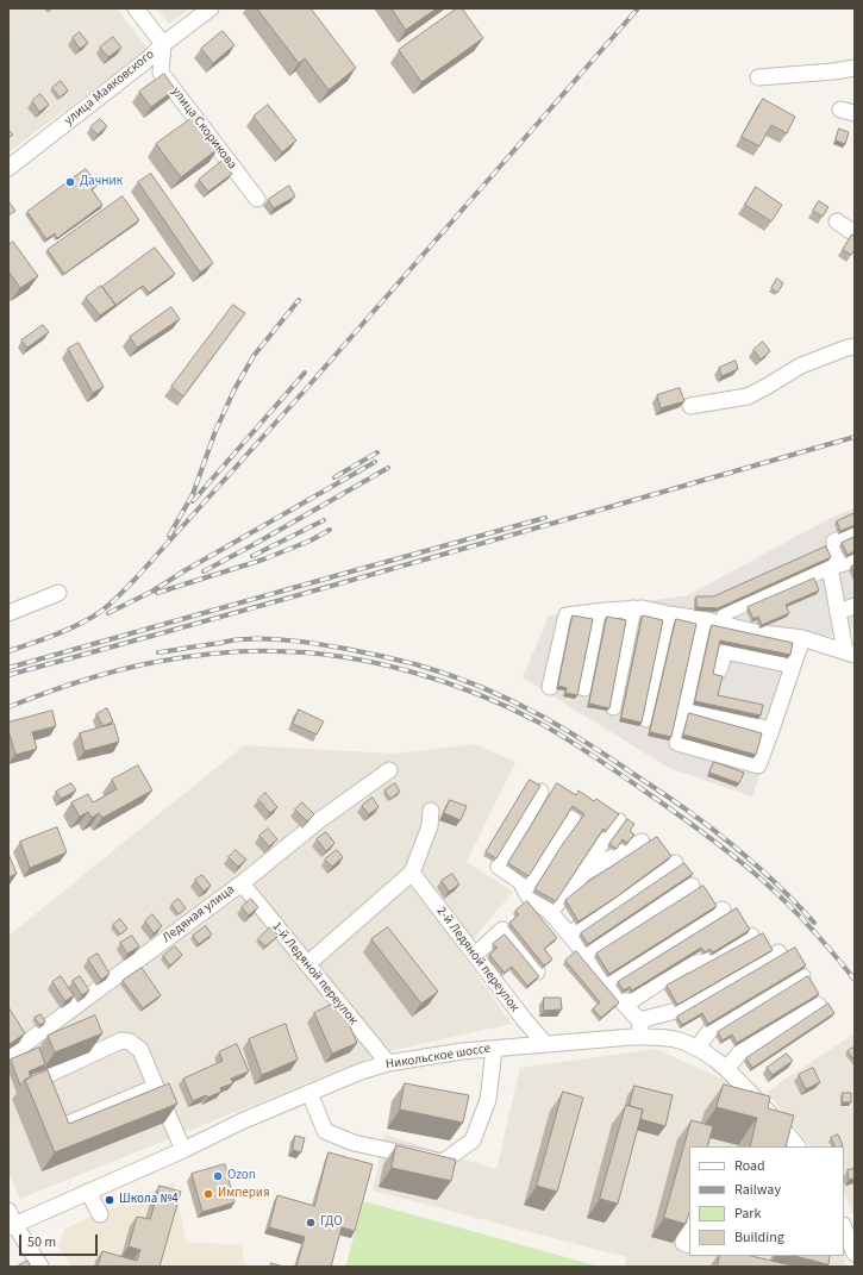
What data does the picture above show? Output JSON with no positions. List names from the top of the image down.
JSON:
{
  "streets": {
    "street": [
      "улица Маяковского",
      "улица Скорикова",
      "Ледяная улица",
      "2-й Ледяной переулок",
      "1-й Ледяной переулок",
      "Никольское шоссе"
    ]
  },
  "crossings": [
    ["улица Маяковского", "улица Скорикова"],
    ["Ледяная улица", "1-й Ледяной переулок"],
    ["2-й Ледяной переулок", "Никольское шоссе"],
    ["1-й Ледяной переулок", "Никольское шоссе"]
  ],
  "places": [
    "Дачник",
    "Ozon",
    "Империя",
    "Школа №4",
    "ГДО"
  ],
  "legend": [
    "Road",
    "Railway",
    "Park",
    "Building"
  ],
  "scale_bar": "50 m"
}
